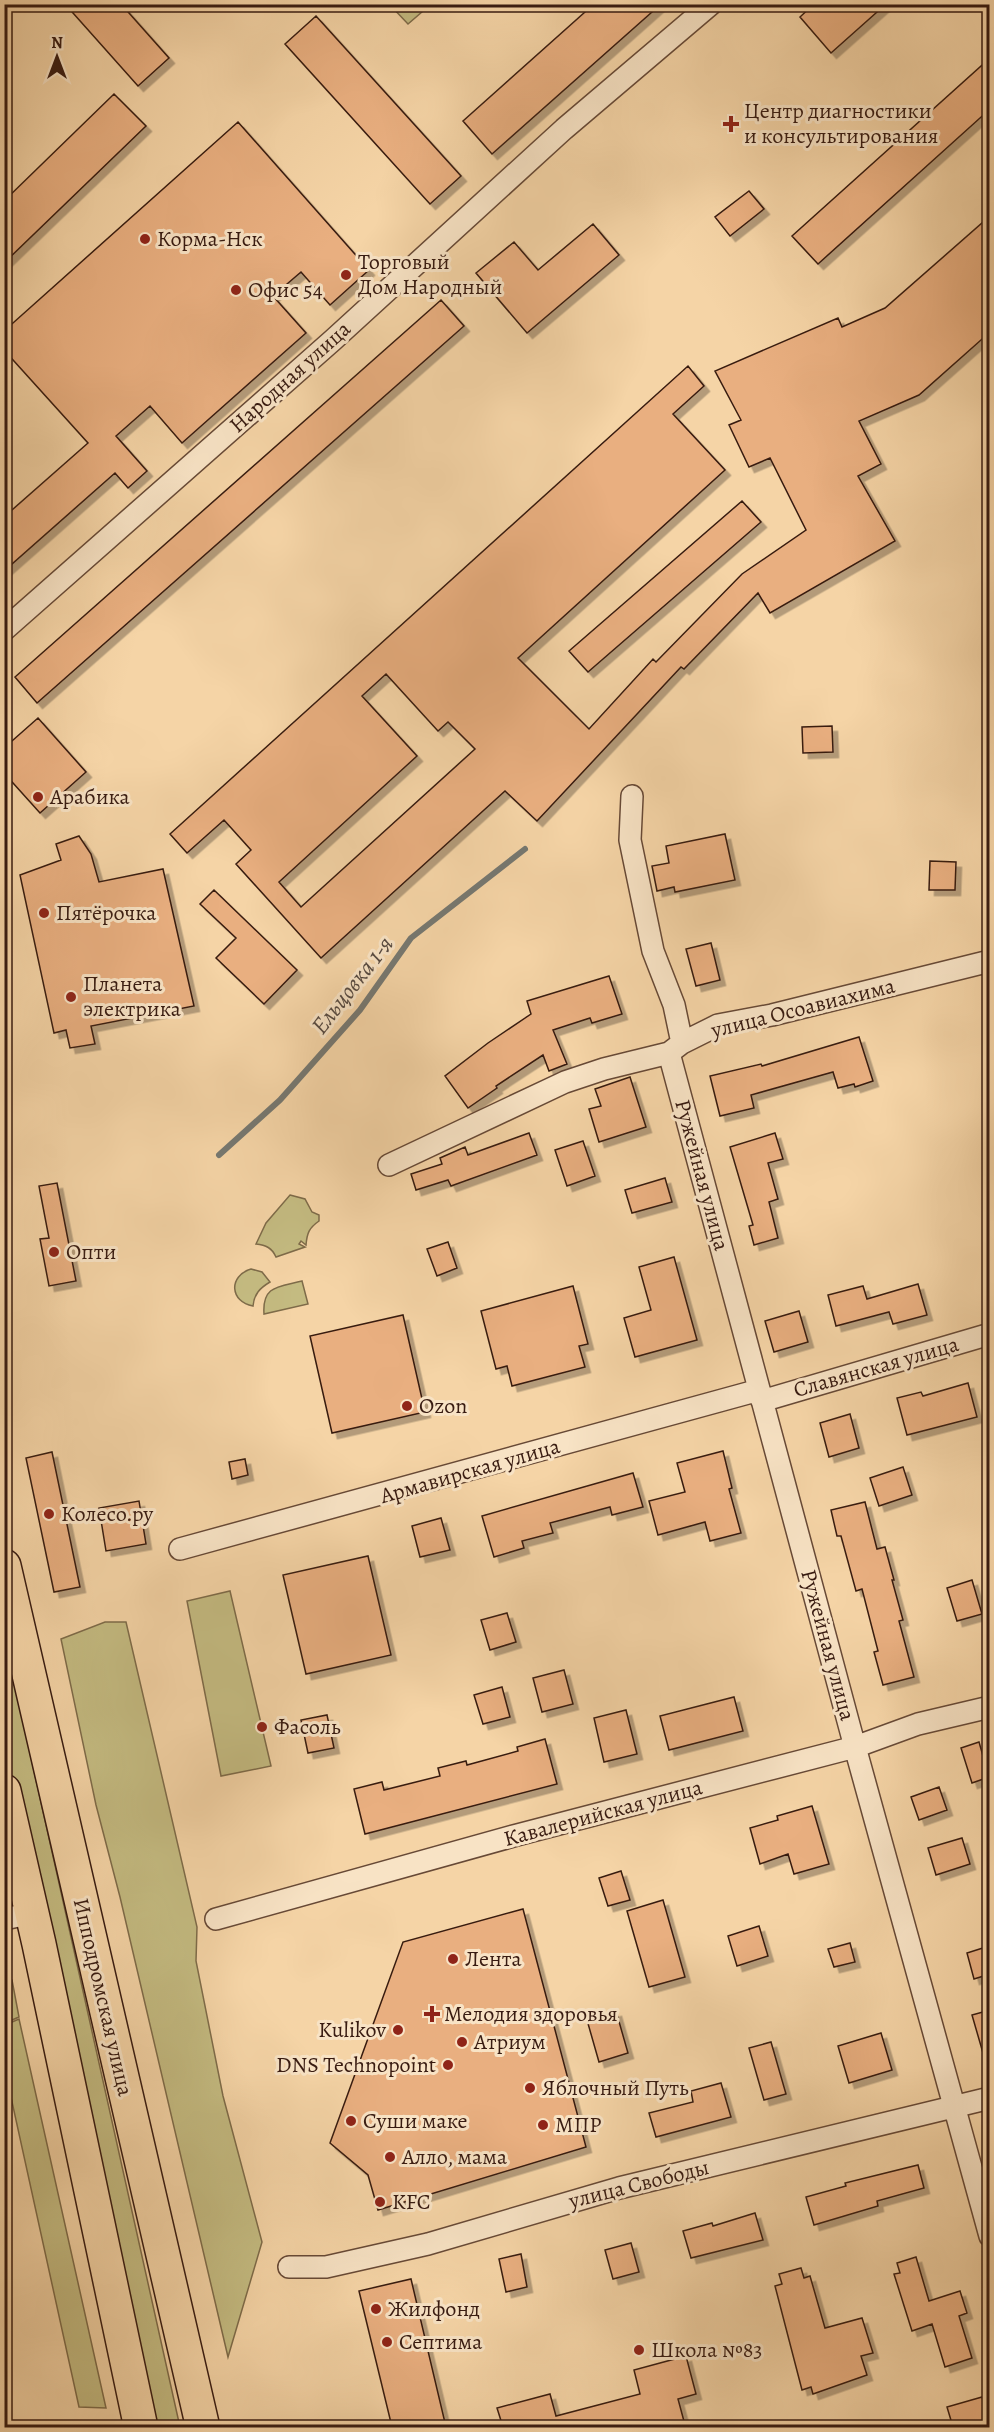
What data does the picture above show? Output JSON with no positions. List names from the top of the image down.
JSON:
{
  "streets": {
    "highway": ["Ипподромская улица"],
    "street": [
      "Народная улица",
      "улица Осоавиахима",
      "Ружейная улица",
      "Славянская улица",
      "Армавирская улица",
      "Кавалерийская улица",
      "улица Свободы"
    ]
  },
  "crossings": [
    ["улица Осоавиахима", "Ружейная улица"],
    ["Ружейная улица", "Славянская улица"],
    ["Ружейная улица", "Армавирская улица"],
    ["Ружейная улица", "Кавалерийская улица"],
    ["Ружейная улица", "улица Свободы"],
    ["Славянская улица", "Армавирская улица"]
  ],
  "water": ["Ельцовка 1-я"],
  "places": {
    "health": ["Центр диагностики и консультирования", "Мелодия здоровья"],
    "other": [
      "Корма-Нск",
      "Торговый Дом Народный",
      "Офис 54",
      "Арабика",
      "Пятёрочка",
      "Планета электрика",
      "Опти",
      "Ozon",
      "Колесо.ру",
      "Фасоль",
      "Лента",
      "Kulikov",
      "Атриум",
      "DNS Technopoint",
      "Яблочный Путь",
      "Суши маке",
      "МПР",
      "Алло, мама",
      "KFC",
      "Жилфонд",
      "Септима",
      "Школа №83"
    ]
  },
  "north": "top"
}
